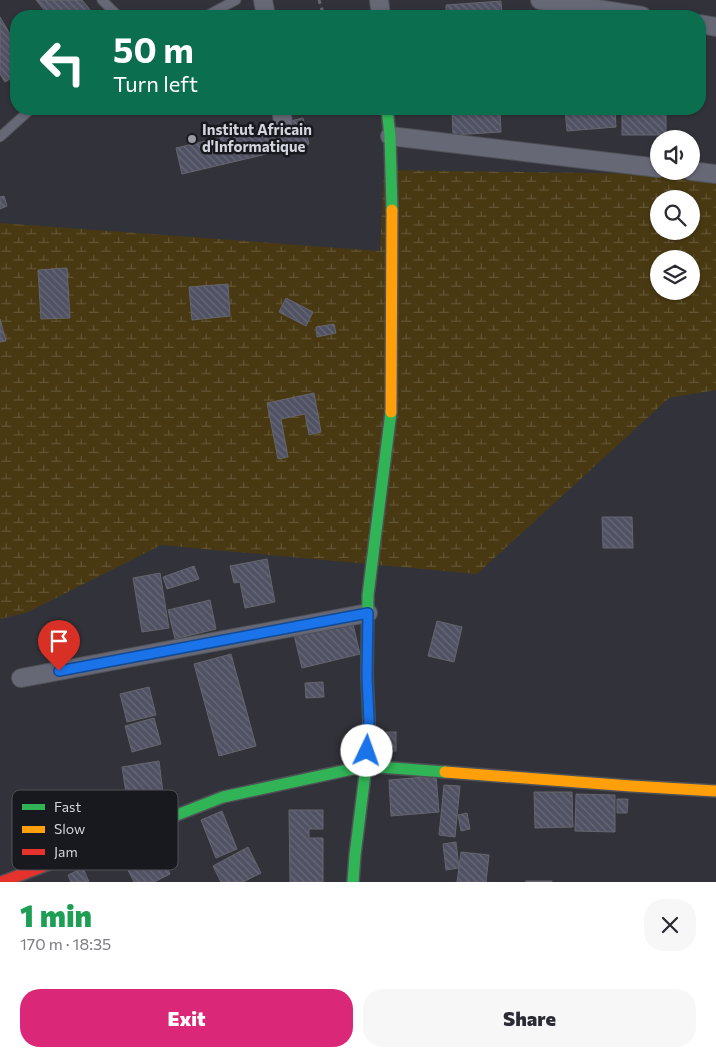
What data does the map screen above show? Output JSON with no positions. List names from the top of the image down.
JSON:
{
  "places": ["Institut Africain d'Informatique"],
  "legend": ["Fast", "Slow", "Jam"],
  "page": {
    "turn": ["50 m", "Turn left"],
    "heading": ["1 min", "170 m · 18:35"],
    "buttons": ["Exit", "Share"]
  }
}
